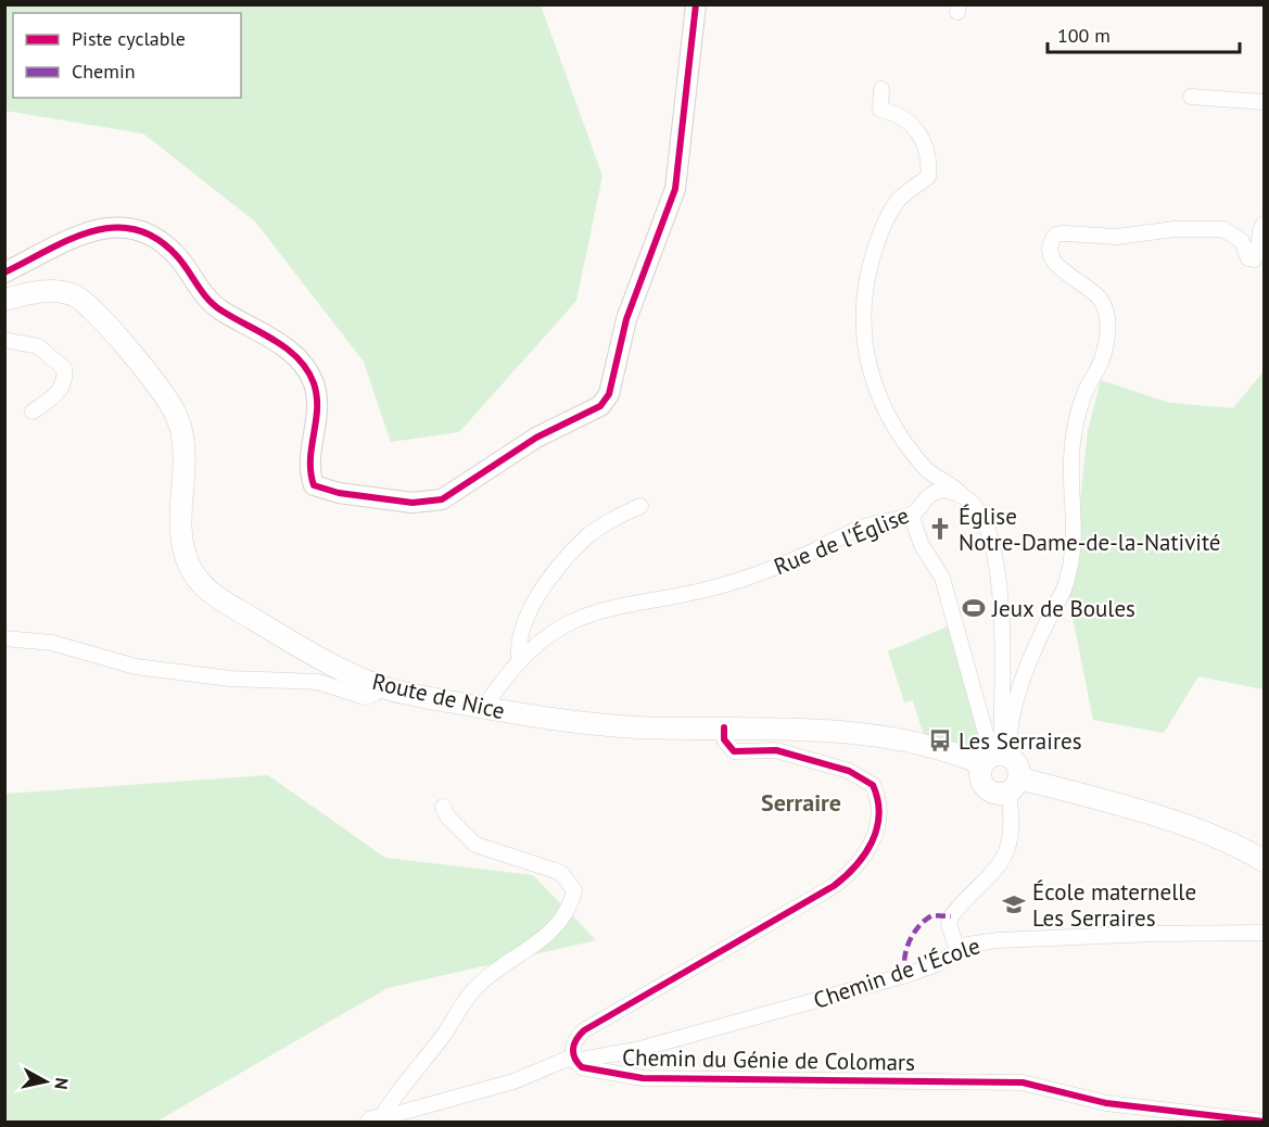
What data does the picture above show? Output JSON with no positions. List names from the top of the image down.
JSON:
{
  "streets": {
    "main road": ["Route de Nice"],
    "street": ["Rue de l'Église", "Chemin de l'École", "Chemin du Génie de Colomars"]
  },
  "crossings": [
    ["Rue de l'Église", "Route de Nice"],
    ["Route de Nice", "Chemin du Génie de Colomars"],
    ["Chemin de l'École", "Chemin du Génie de Colomars"]
  ],
  "districts": ["Serraire"],
  "places": {
    "church": ["Église Notre-Dame-de-la-Nativité"],
    "sports": ["Jeux de Boules"],
    "bus stop": ["Les Serraires"],
    "school or university": ["École maternelle Les Serraires"]
  },
  "legend": ["Piste cyclable", "Chemin"],
  "scale_bar": "100 m",
  "north": "right"
}
